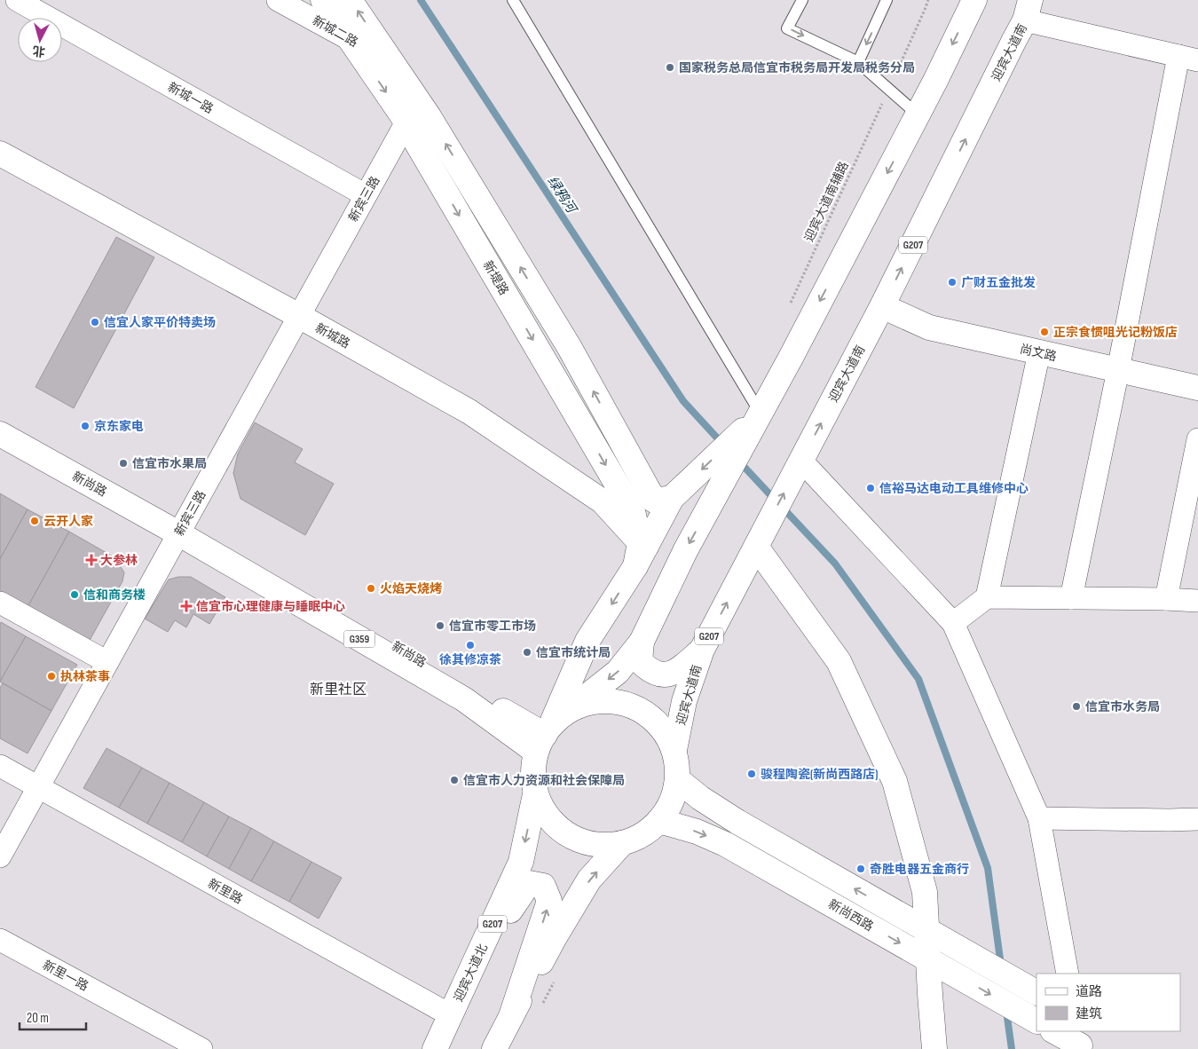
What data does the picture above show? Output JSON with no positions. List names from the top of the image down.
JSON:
{
  "streets": {
    "main road": [
      "迎宾大道南",
      "G207",
      "新堤路",
      "新城路",
      "尚文路",
      "新尚路",
      "G359",
      "新尚西路",
      "迎宾大道北"
    ],
    "street": [
      "新城二路",
      "新城一路",
      "新宾三路",
      "新里路",
      "新里一路"
    ],
    "path": ["迎宾大道南辅路"]
  },
  "crossings": [
    ["新城二路", "新堤路"],
    ["迎宾大道南", "尚文路"],
    ["迎宾大道南", "新尚路"],
    ["迎宾大道南", "新尚西路"],
    ["迎宾大道南", "迎宾大道北"],
    ["新城一路", "新宾三路"],
    ["新宾三路", "新堤路"],
    ["新宾三路", "新城路"],
    ["新宾三路", "新尚路"],
    ["新宾三路", "新里路"],
    ["新堤路", "新城路"],
    ["新尚路", "新尚西路"],
    ["新尚路", "迎宾大道北"],
    ["新里路", "迎宾大道北"],
    ["新尚西路", "迎宾大道北"]
  ],
  "districts": ["新里社区"],
  "water": ["绿鸦河"],
  "places": {
    "other": [
      "国家税务总局信宜市税务局开发局税务分局",
      "广财五金批发",
      "信宜人家平价特卖场",
      "正宗食惯咀光记粉饭店",
      "京东家电",
      "信宜市水果局",
      "信裕马达电动工具维修中心",
      "云开人家",
      "火焰天烧烤",
      "信和商务楼",
      "信宜市零工市场",
      "徐其修凉茶",
      "信宜市统计局",
      "执林茶事",
      "信宜市水务局",
      "骏程陶瓷(新尚西路店)",
      "信宜市人力资源和社会保障局",
      "奇胜电器五金商行"
    ],
    "health": ["大参林", "信宜市心理健康与睡眠中心"]
  },
  "legend": ["道路", "建筑"],
  "scale_bar": "20 m",
  "north": "bottom"
}
